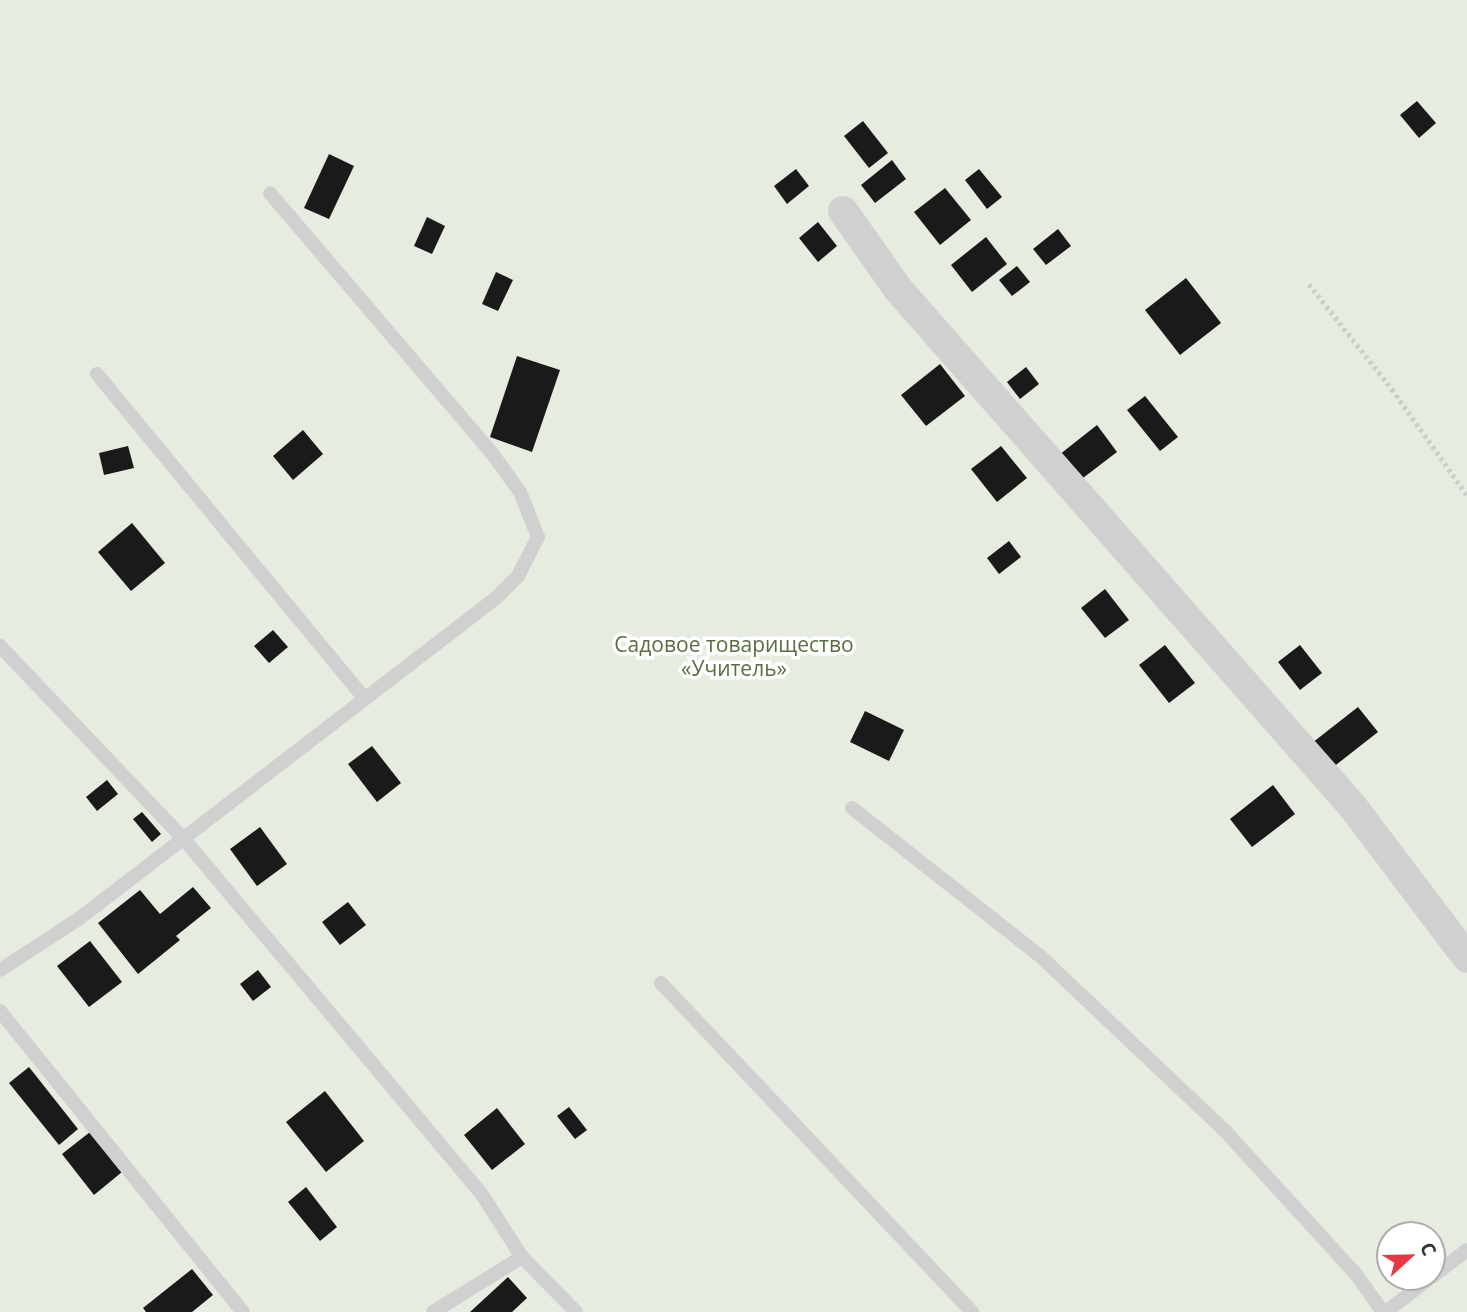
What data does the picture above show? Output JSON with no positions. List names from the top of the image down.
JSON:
{
  "parks": ["Садовое товарищество «Учитель»"],
  "north": "right"
}
